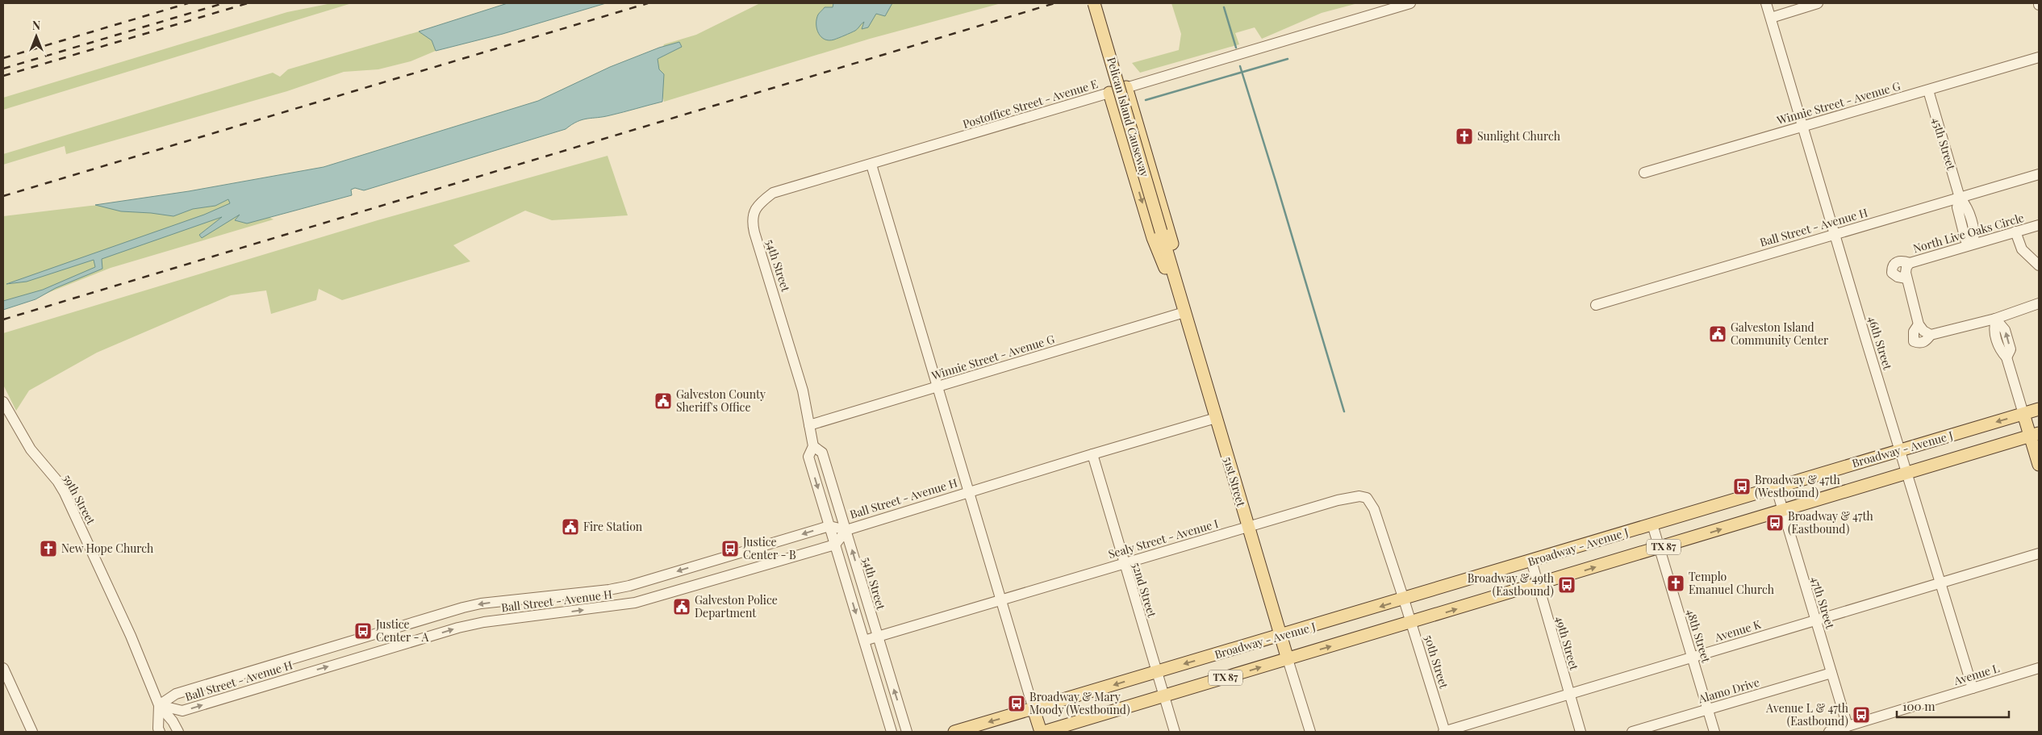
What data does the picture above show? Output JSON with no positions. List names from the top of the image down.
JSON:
{
  "streets": {
    "main road": [
      "Pelican Island Causeway",
      "Broadway - Avenue J",
      "51st Street",
      "TX 87"
    ],
    "street": [
      "Winnie Street - Avenue G",
      "Postoffice Street - Avenue E",
      "45th Street",
      "Ball Street - Avenue H",
      "North Live Oaks Circle",
      "54th Street",
      "46th Street",
      "59th Street",
      "Sealy Street - Avenue I",
      "52nd Street",
      "47th Street",
      "Avenue K",
      "48th Street",
      "49th Street",
      "50th Street",
      "Avenue L",
      "Alamo Drive"
    ]
  },
  "crossings": [
    ["Winnie Street - Avenue G", "45th Street"],
    ["Winnie Street - Avenue G", "54th Street"],
    ["Winnie Street - Avenue G", "46th Street"],
    ["Winnie Street - Avenue G", "51st Street"],
    ["Postoffice Street - Avenue E", "54th Street"],
    ["Pelican Island Causeway", "51st Street"],
    ["45th Street", "Ball Street - Avenue H"],
    ["45th Street", "North Live Oaks Circle"],
    ["Ball Street - Avenue H", "54th Street"],
    ["Ball Street - Avenue H", "46th Street"],
    ["Ball Street - Avenue H", "59th Street"],
    ["54th Street", "Sealy Street - Avenue I"],
    ["46th Street", "Broadway - Avenue J"],
    ["46th Street", "Avenue K"],
    ["46th Street", "Avenue L"],
    ["Broadway - Avenue J", "51st Street"],
    ["Broadway - Avenue J", "Sealy Street - Avenue I"],
    ["Broadway - Avenue J", "52nd Street"],
    ["Broadway - Avenue J", "47th Street"],
    ["Broadway - Avenue J", "48th Street"],
    ["Broadway - Avenue J", "49th Street"],
    ["Broadway - Avenue J", "50th Street"],
    ["51st Street", "Sealy Street - Avenue I"],
    ["Sealy Street - Avenue I", "52nd Street"],
    ["Sealy Street - Avenue I", "50th Street"],
    ["47th Street", "Avenue K"],
    ["47th Street", "Avenue L"],
    ["47th Street", "Alamo Drive"],
    ["Avenue K", "48th Street"],
    ["Avenue K", "49th Street"],
    ["Avenue K", "50th Street"],
    ["48th Street", "Alamo Drive"]
  ],
  "places": {
    "church": ["Sunlight Church", "New Hope Church", "Templo Emanuel Church"],
    "public building": [
      "Galveston Island Community Center",
      "Galveston County Sheriff's Office",
      "Fire Station",
      "Galveston Police Department"
    ],
    "bus stop": [
      "Broadway & 47th (Westbound)",
      "Broadway & 47th (Eastbound)",
      "Justice Center - B",
      "Broadway & 49th (Eastbound)",
      "Justice Center - A",
      "Broadway & Mary Moody (Westbound)",
      "Avenue L & 47th (Eastbound)"
    ]
  },
  "scale_bar": "100 m",
  "north": "top"
}
